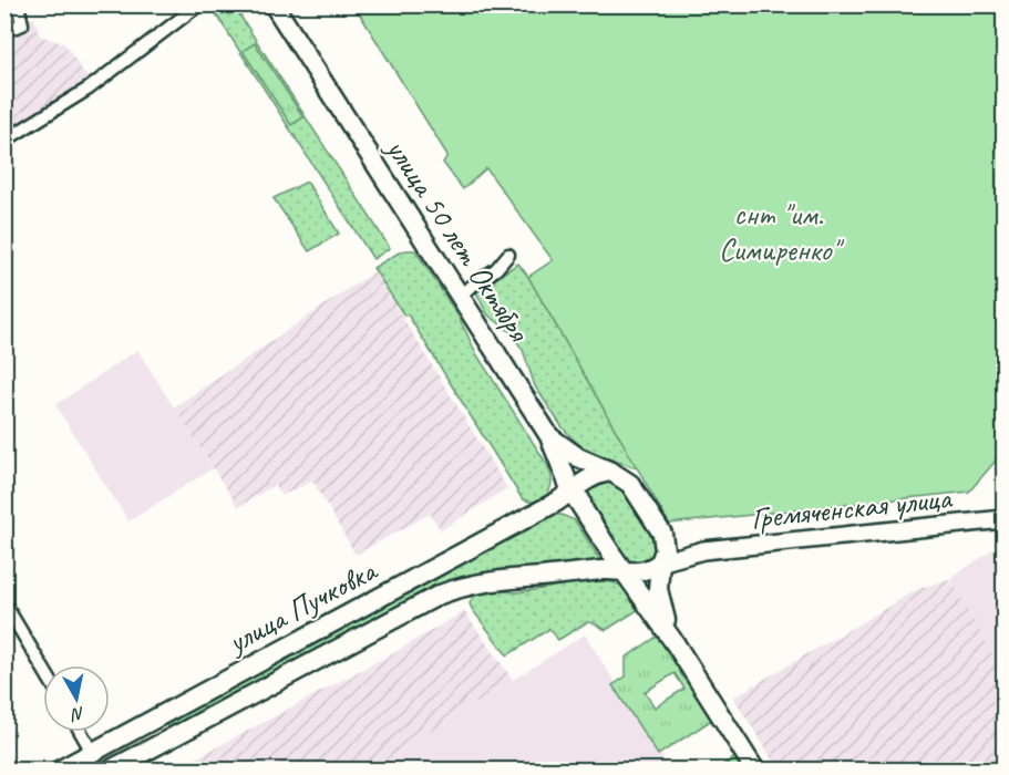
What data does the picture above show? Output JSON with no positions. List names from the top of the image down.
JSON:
{
  "streets": {
    "main road": ["улица 50 лет Октября", "Гремяченская улица", "улица Пучковка"]
  },
  "crossings": [
    ["улица 50 лет Октября", "улица Пучковка"]
  ],
  "parks": ["снт \"им. Симиренко\""],
  "north": "bottom"
}
